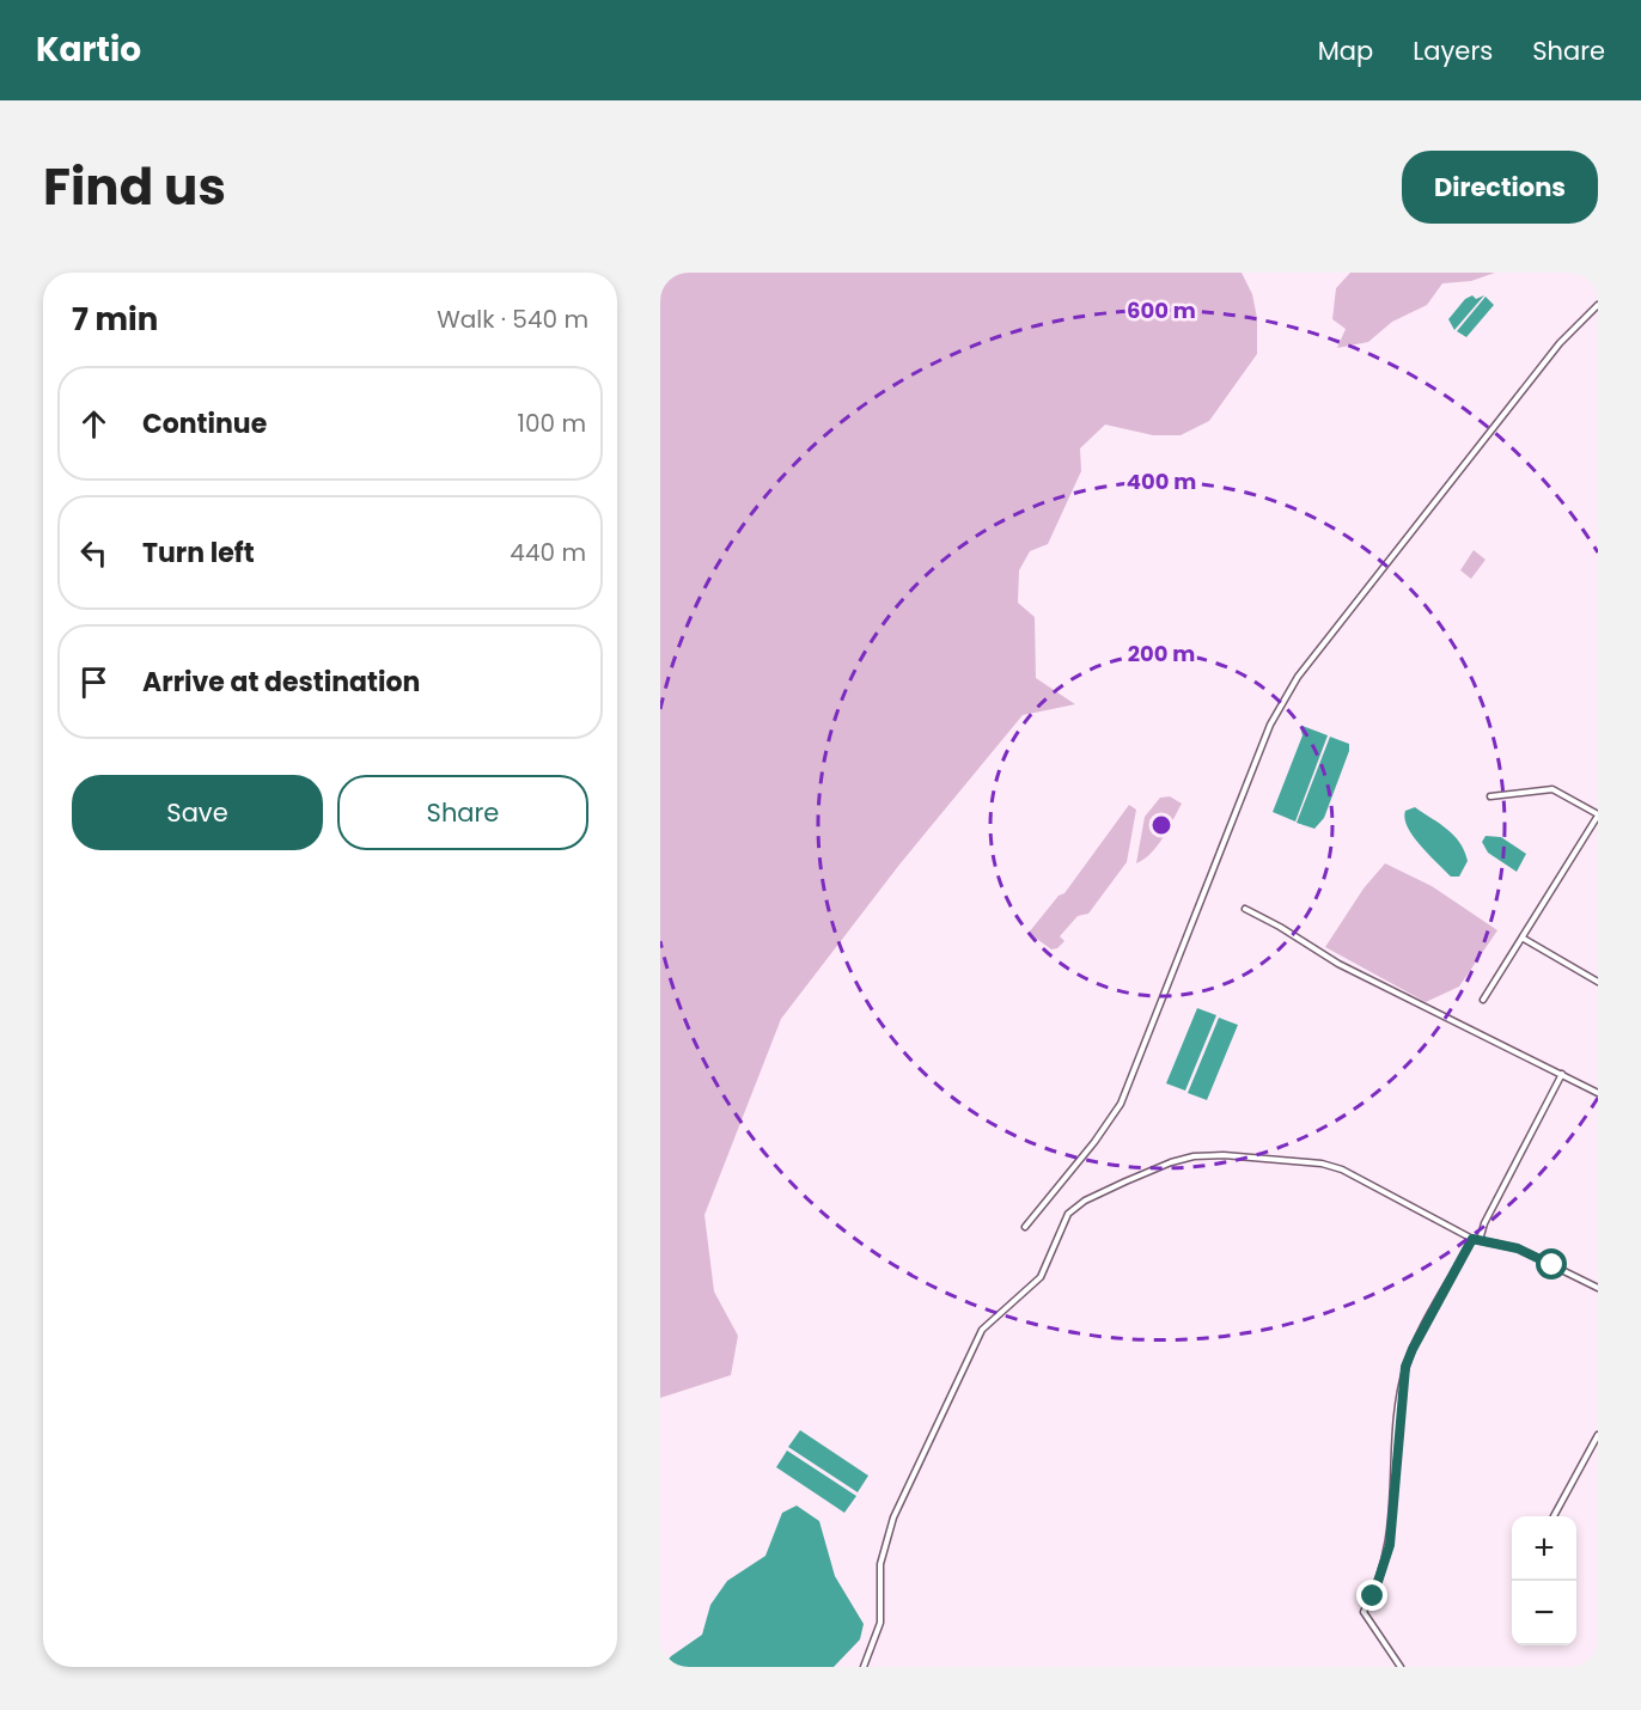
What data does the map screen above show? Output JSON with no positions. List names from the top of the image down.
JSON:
{
  "page": {
    "header": "Kartio",
    "nav": ["Map", "Layers", "Share"],
    "title": "Find us",
    "buttons": [
      "Directions",
      ["Save", "Share"]
    ],
    "heading": ["7 min", "Walk · 540 m"],
    "list": [
      ["Continue", "100 m"],
      ["Turn left", "440 m"],
      "Arrive at destination"
    ],
    "map_buttons": ["+", "−"]
  },
  "rings": ["600 m", "400 m", "200 m"]
}
